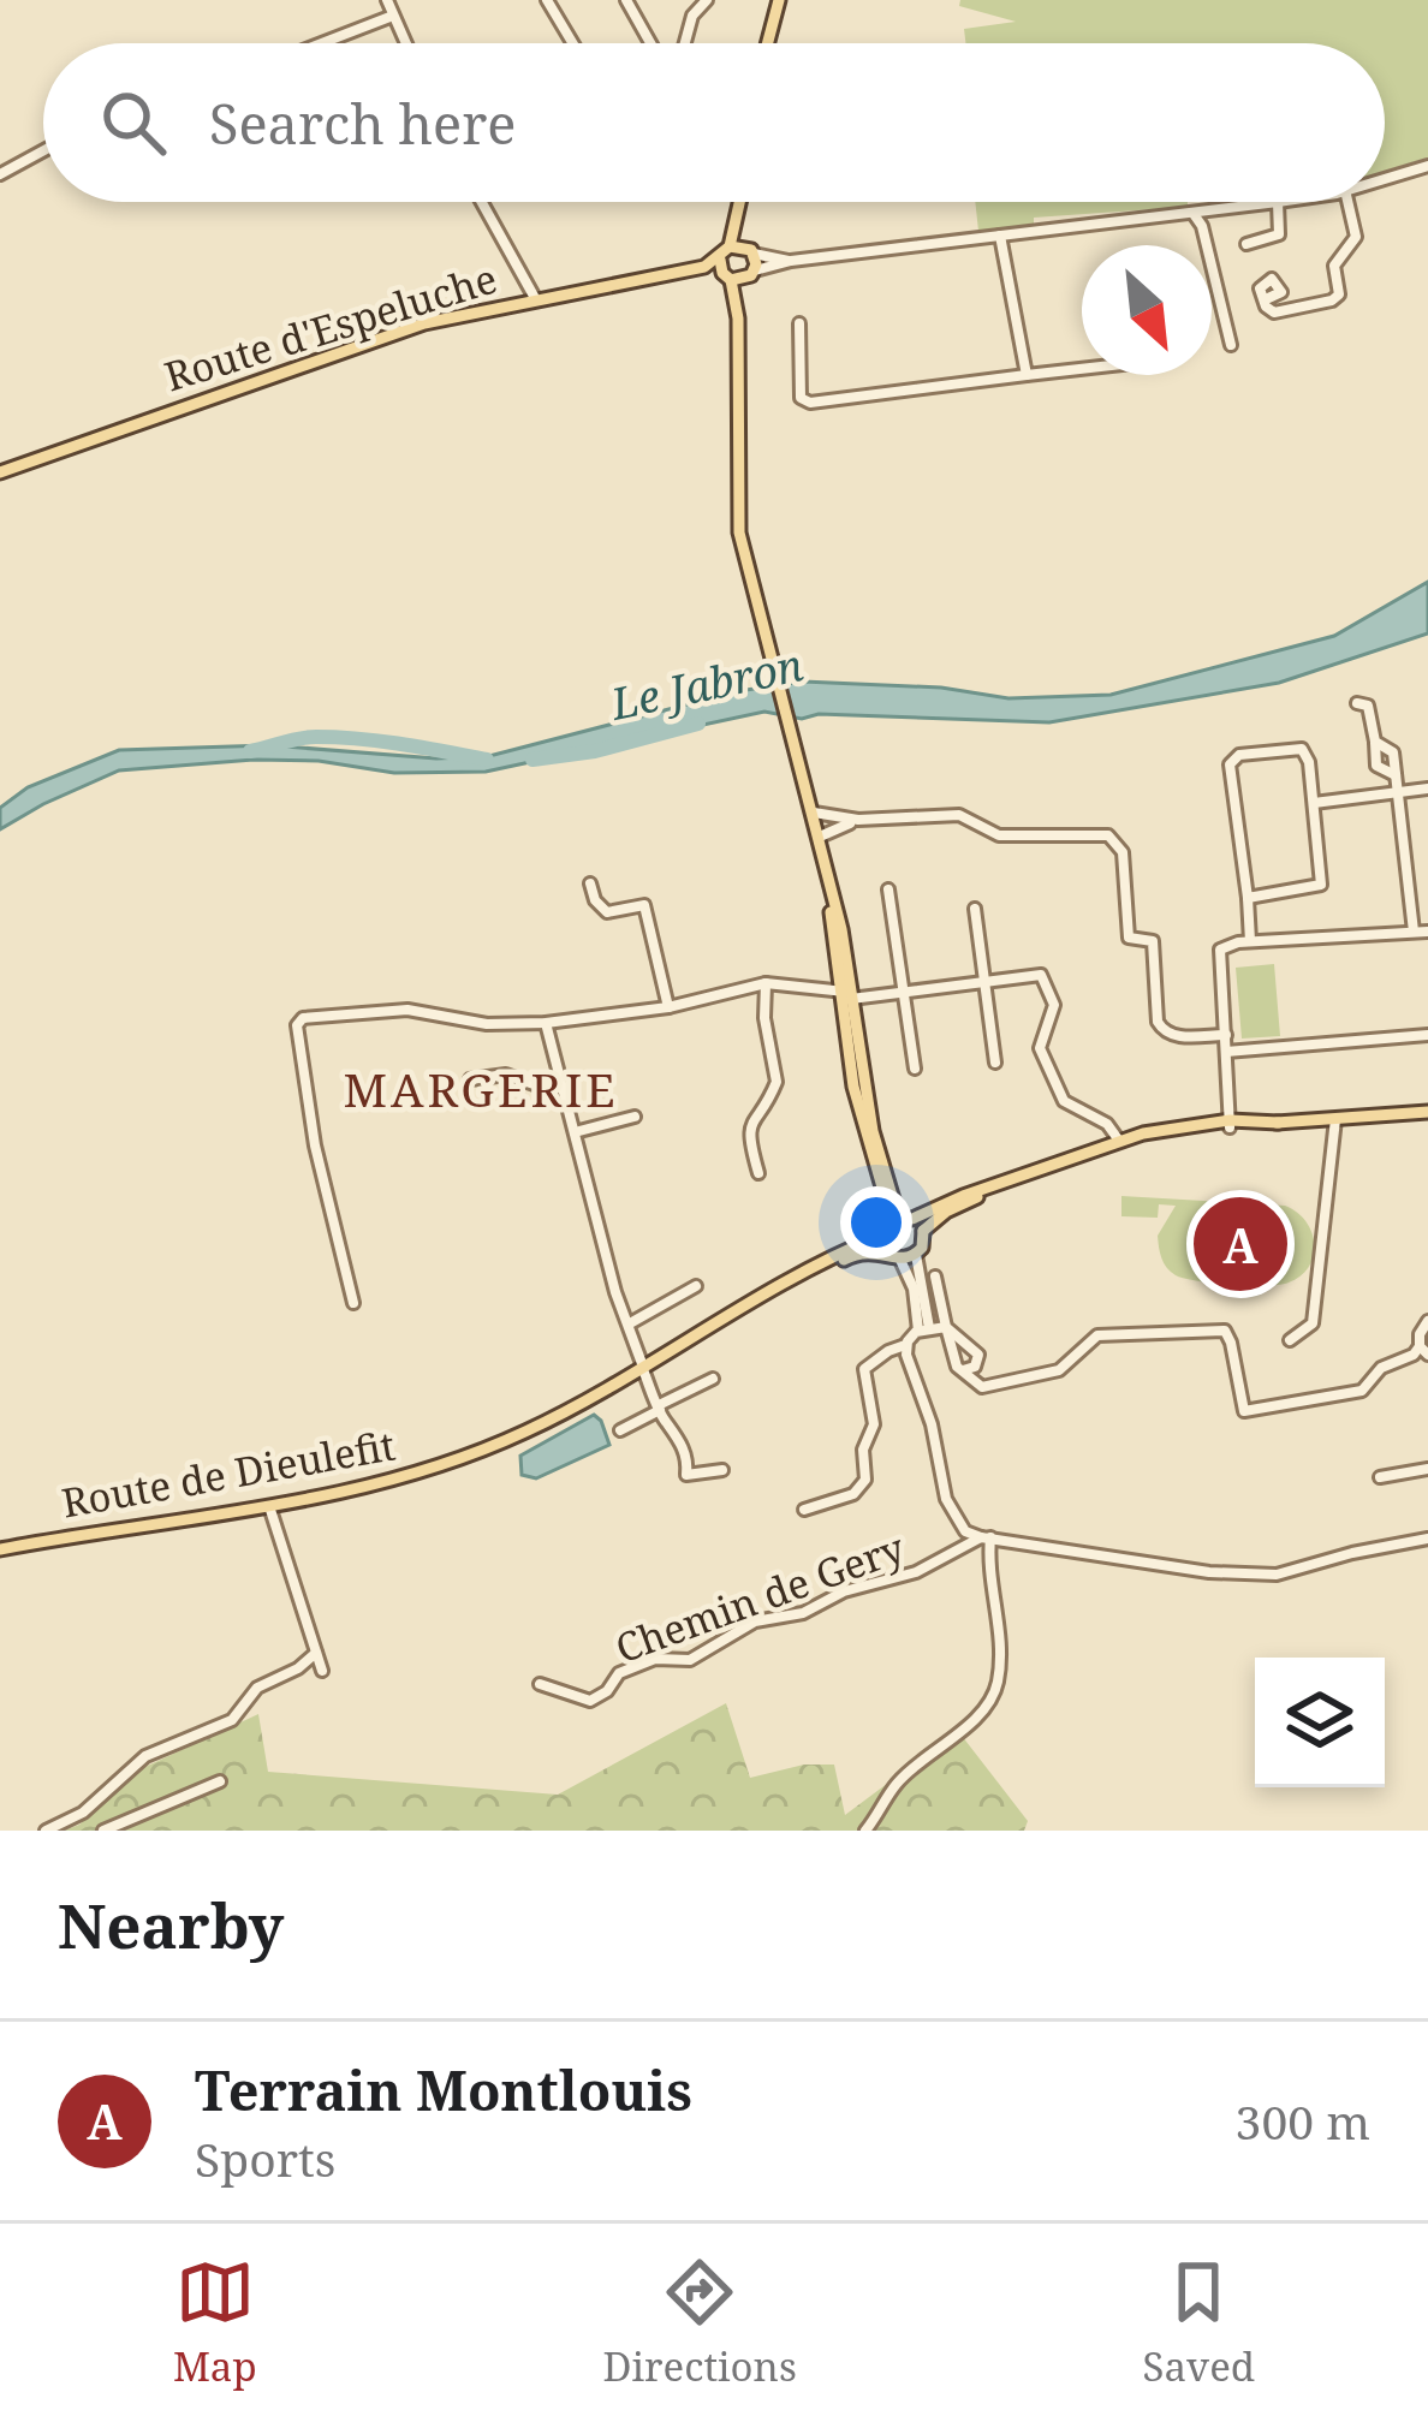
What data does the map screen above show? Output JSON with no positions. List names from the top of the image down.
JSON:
{
  "streets": {
    "main road": ["Route d'Espeluche", "Route de Dieulefit"],
    "street": ["Chemin de Gery"]
  },
  "districts": ["MARGERIE"],
  "water": ["Le Jabron"],
  "north": "bottom right",
  "page": {
    "search": "Search here",
    "pins": "A",
    "heading": "Nearby",
    "list": [
      {
        "mark": "A",
        "name": "Terrain Montlouis",
        "note": "Sports",
        "value": "300 m"
      }
    ],
    "nav": ["Map", "Directions", "Saved"]
  }
}
